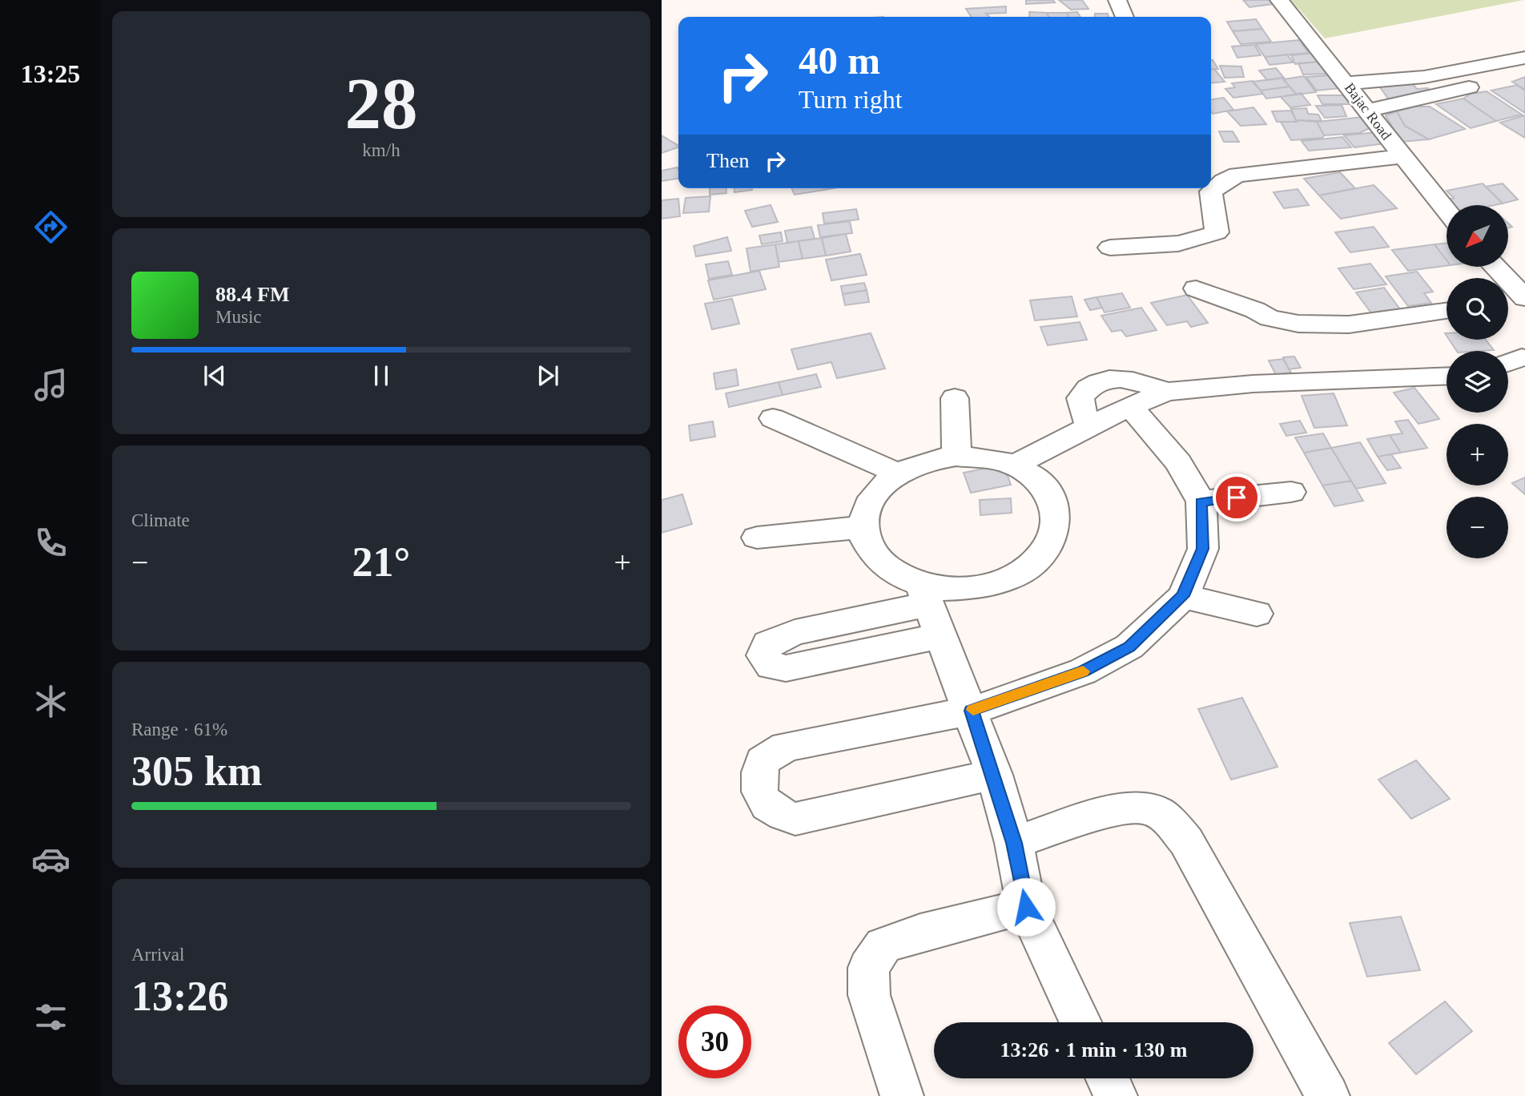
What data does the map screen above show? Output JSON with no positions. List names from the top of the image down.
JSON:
{
  "streets": {
    "street": ["Bajac Road"]
  },
  "north": "bottom left",
  "page": {
    "tabs": "13:25",
    "tile": [
      ["28", "km/h"],
      "Climate",
      ["Range · 61%", "305 km"],
      ["Arrival", "13:26"]
    ],
    "turn": ["40 m", "Turn right"],
    "then": "Then",
    "map_buttons": ["+", "−"],
    "song": ["88.4 FM", "Music"],
    "heat": ["−", "21°", "+"],
    "limit": "30",
    "trip": "13:26 · 1 min · 130 m"
  }
}
